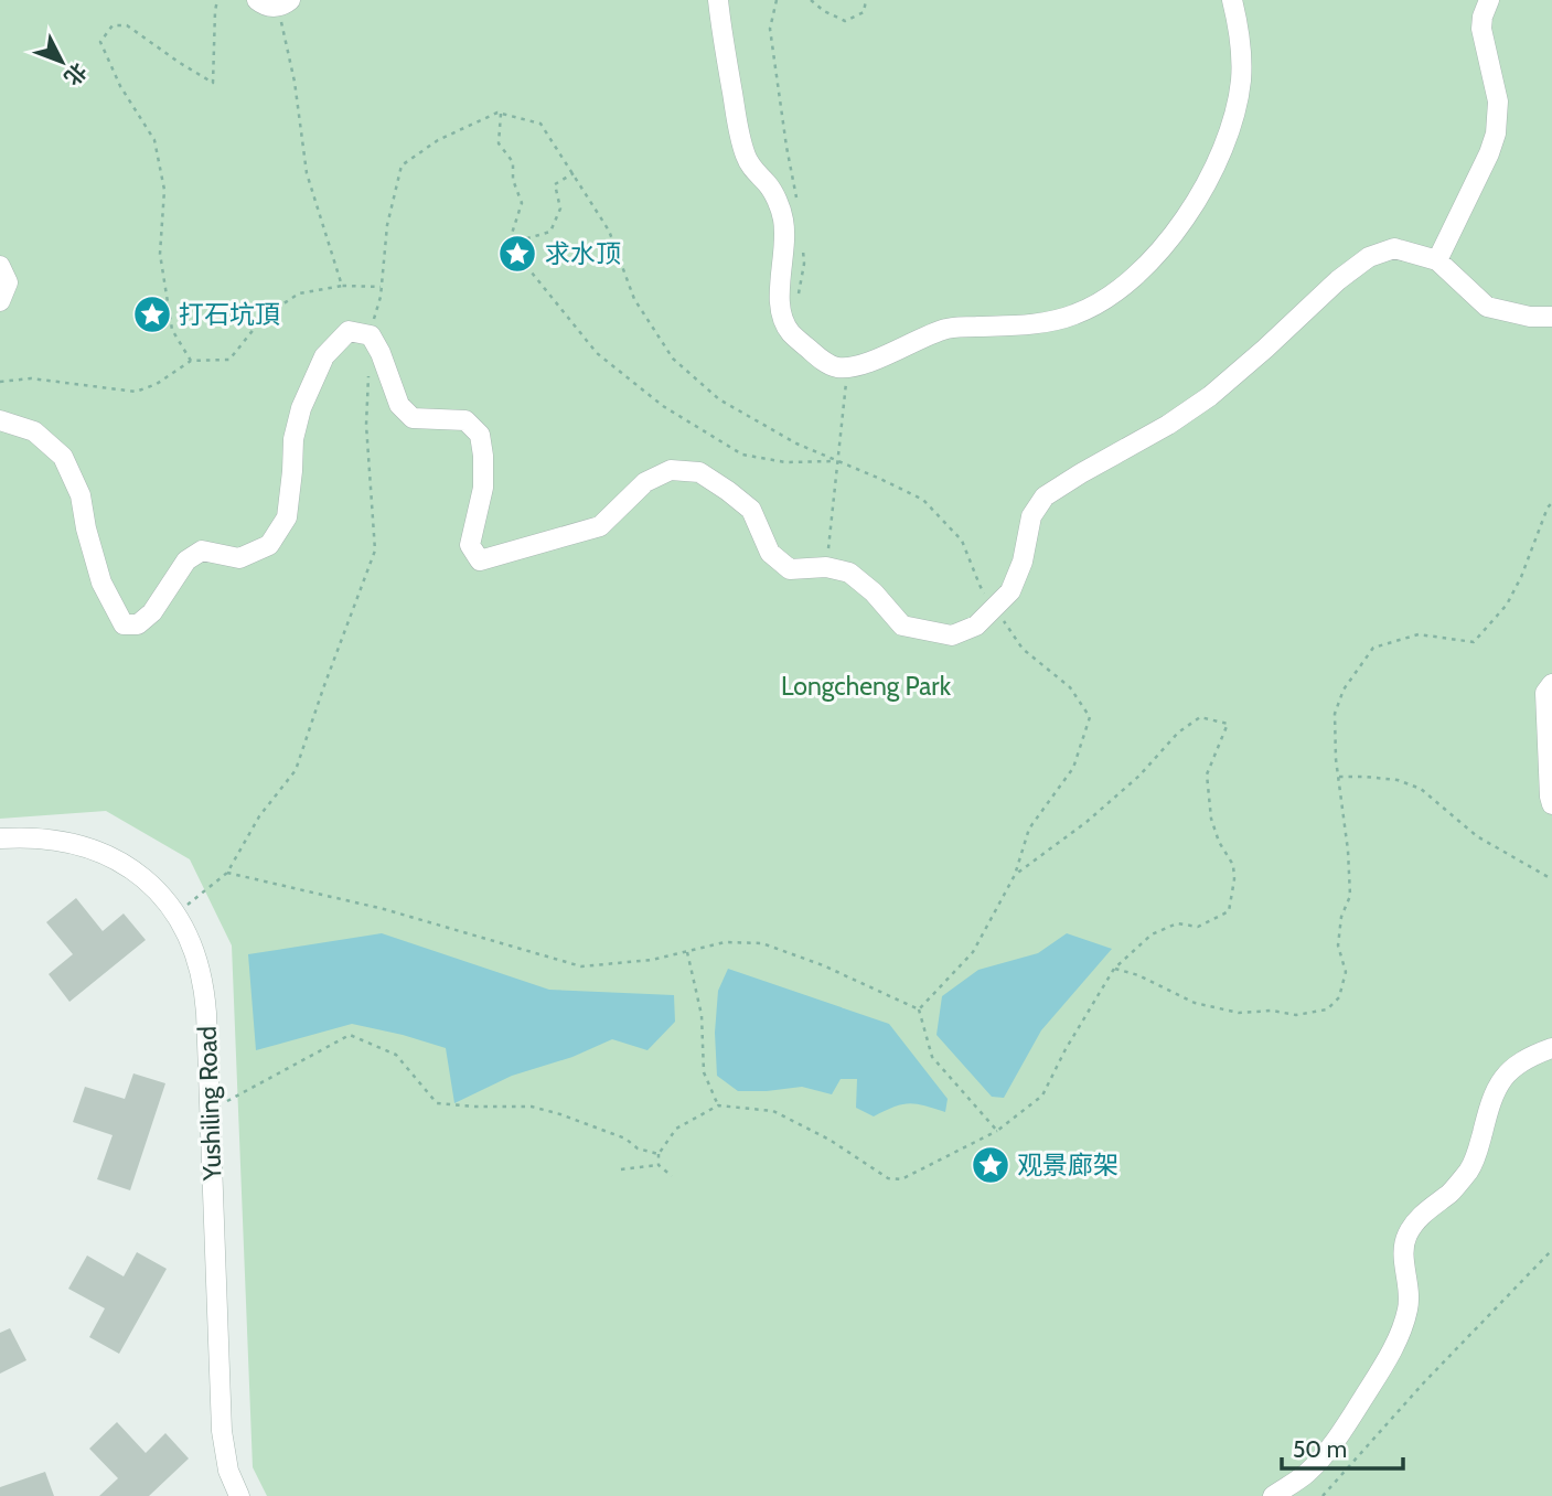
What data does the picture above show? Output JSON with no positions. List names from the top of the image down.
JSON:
{
  "streets": {
    "street": ["Yushiling Road"]
  },
  "parks": ["Longcheng Park"],
  "places": {
    "place": ["求水顶", "打石坑頂", "观景廊架"]
  },
  "scale_bar": "50 m",
  "north": "bottom right"
}
